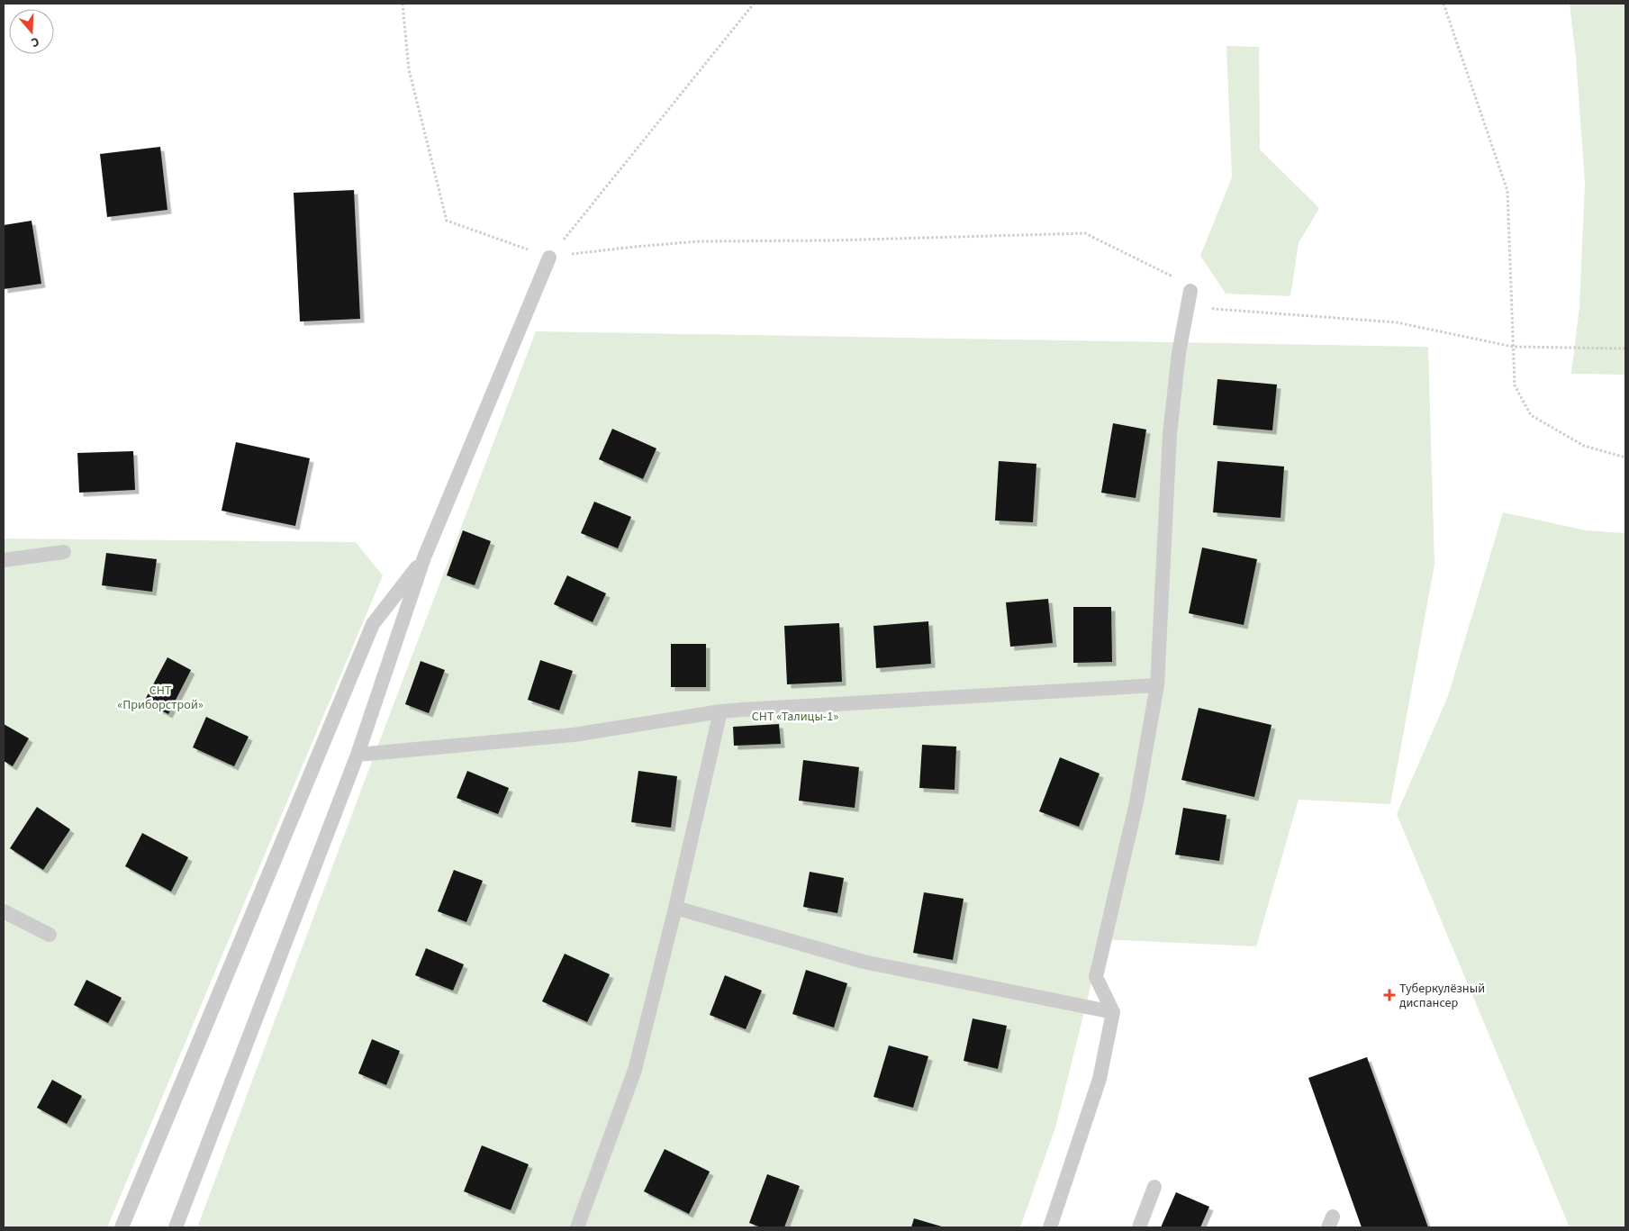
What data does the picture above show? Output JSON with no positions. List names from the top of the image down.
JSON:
{
  "parks": ["СНТ «Приборстрой»", "СНТ «Талицы-1»"],
  "places": {
    "health": ["Туберкулёзный диспансер"]
  },
  "north": "bottom"
}
